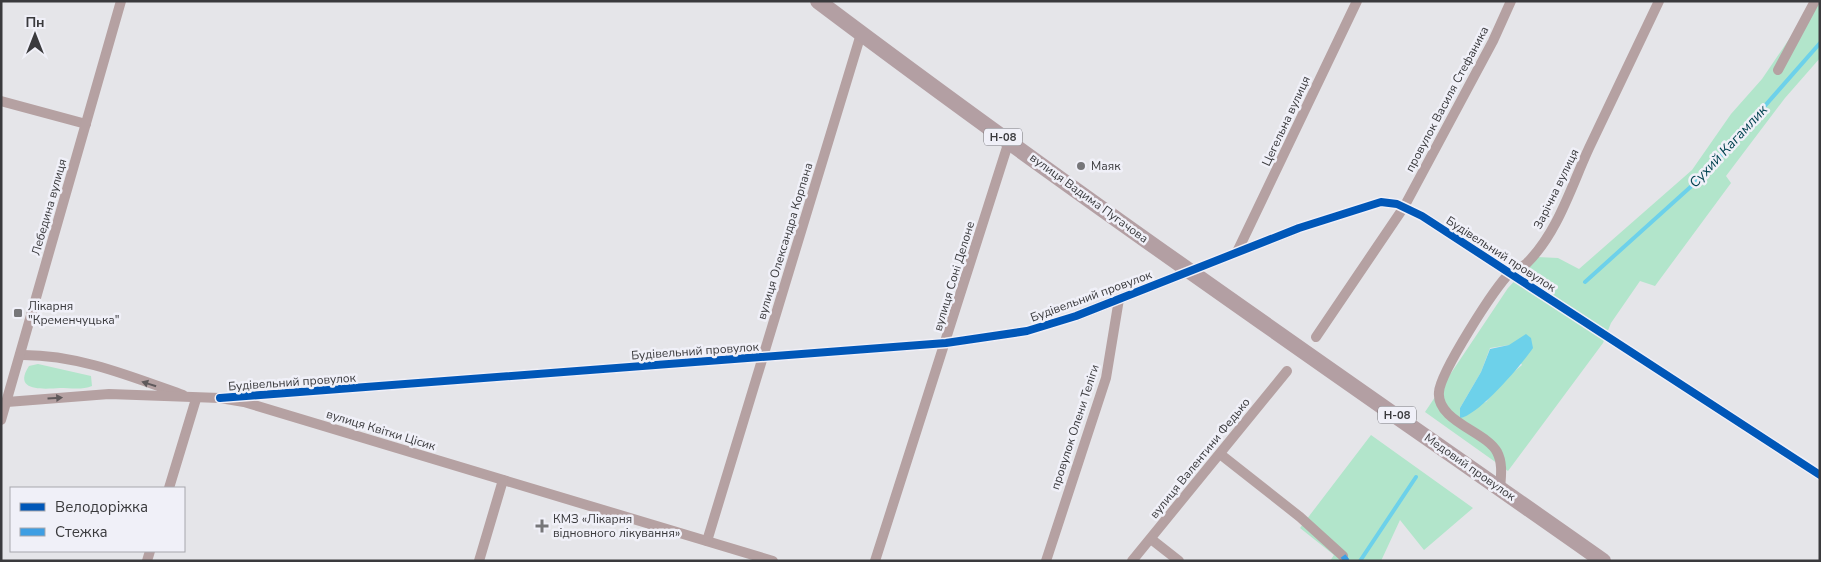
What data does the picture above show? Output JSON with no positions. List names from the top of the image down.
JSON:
{
  "streets": {
    "main road": ["Н-08", "вулиця Вадима Пугачова", "Медовий провулок"],
    "street": [
      "провулок Василя Стефаника",
      "Цегельна вулиця",
      "Зарічна вулиця",
      "Лебедина вулиця",
      "вулиця Олександра Корпана",
      "Будівельний провулок",
      "вулиця Соні Делоне",
      "провулок Олени Теліги",
      "вулиця Квітки Цісик",
      "вулиця Валентини Федько"
    ]
  },
  "crossings": [
    ["провулок Василя Стефаника", "Будівельний провулок"],
    ["Цегельна вулиця", "Будівельний провулок"],
    ["Зарічна вулиця", "Будівельний провулок"],
    ["Зарічна вулиця", "Медовий провулок"],
    ["вулиця Вадима Пугачова", "вулиця Олександра Корпана"],
    ["вулиця Вадима Пугачова", "Будівельний провулок"],
    ["вулиця Вадима Пугачова", "вулиця Соні Делоне"],
    ["вулиця Вадима Пугачова", "Медовий провулок"],
    ["Лебедина вулиця", "вулиця Квітки Цісик"],
    ["вулиця Олександра Корпана", "Будівельний провулок"],
    ["вулиця Олександра Корпана", "вулиця Квітки Цісик"],
    ["Будівельний провулок", "вулиця Соні Делоне"],
    ["Будівельний провулок", "провулок Олени Теліги"],
    ["Будівельний провулок", "вулиця Квітки Цісик"],
    ["Будівельний провулок", "Медовий провулок"]
  ],
  "water": ["Сухий Кагамлик"],
  "places": {
    "other": ["Маяк"],
    "transit": ["Лікарня \"Кременчуцька\""],
    "health": ["КМЗ «Лікарня відновного лікування»"]
  },
  "legend": ["Велодоріжка", "Стежка"],
  "north": "top"
}
